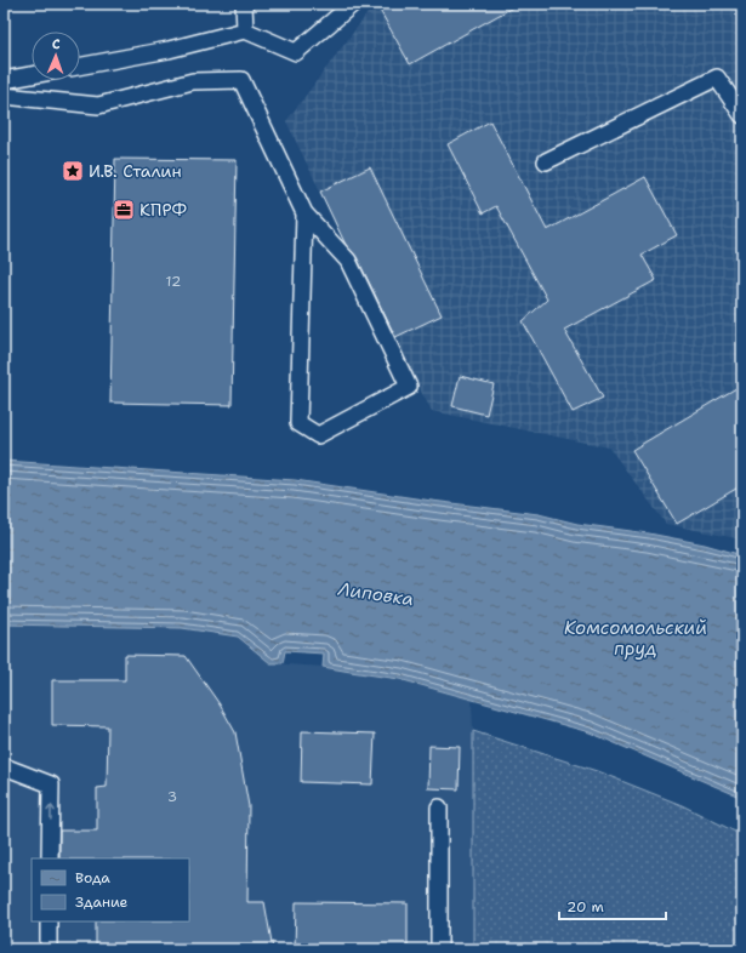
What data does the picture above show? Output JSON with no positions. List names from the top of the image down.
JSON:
{
  "water": ["Липовка", "Комсомольский пруд"],
  "places": {
    "place": ["И.В. Сталин"],
    "office": ["КПРФ"]
  },
  "house_numbers": ["12", "3"],
  "legend": ["Вода", "Здание"],
  "scale_bar": "20 m",
  "north": "top"
}
